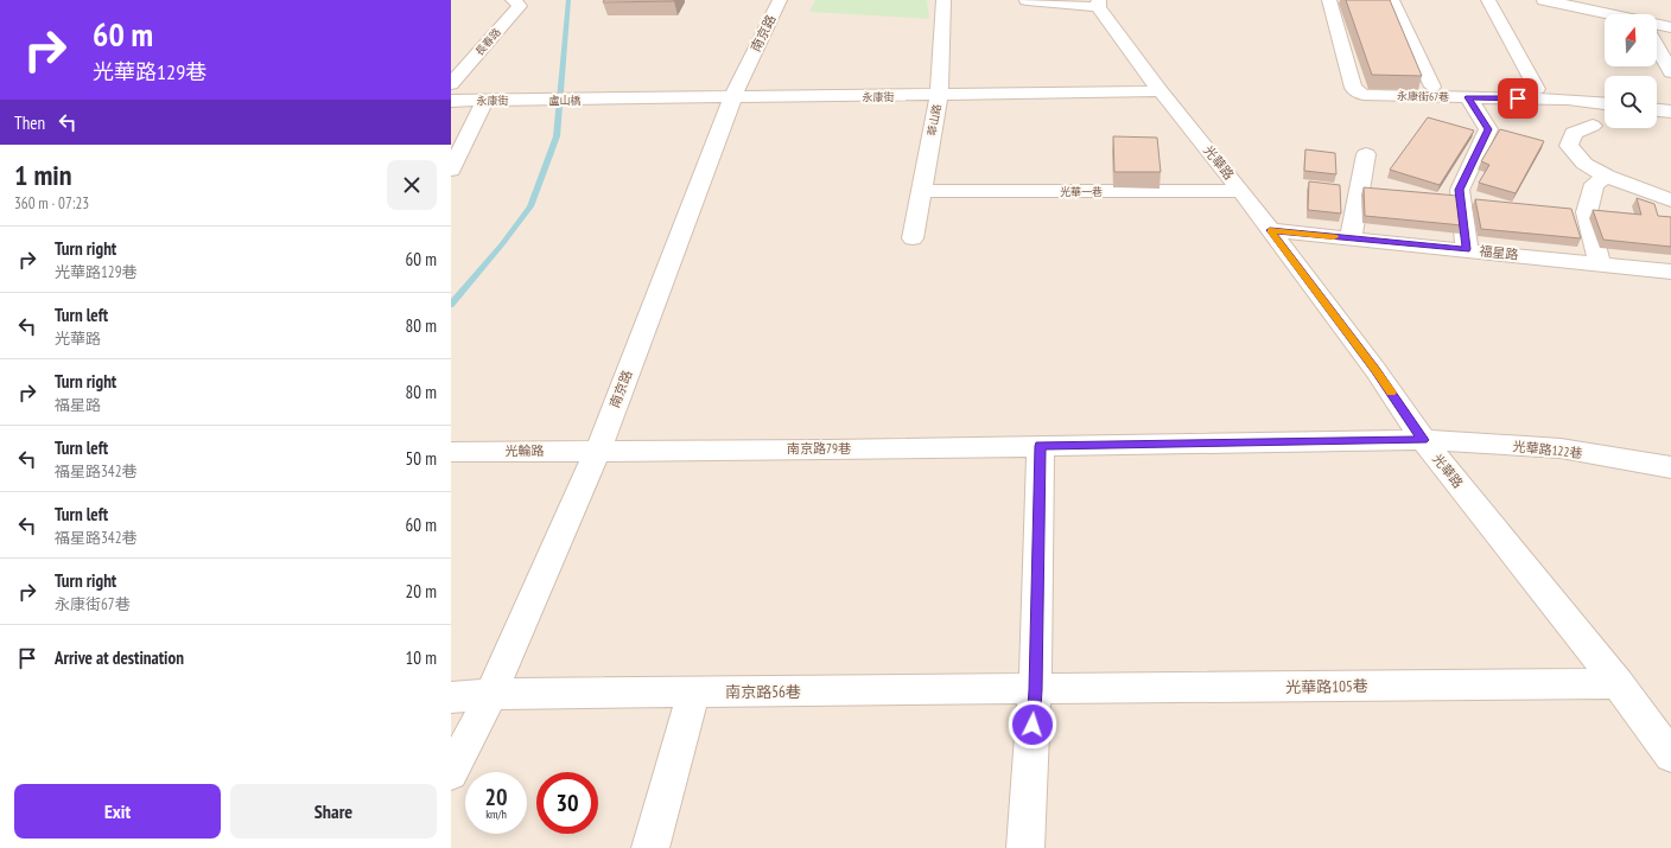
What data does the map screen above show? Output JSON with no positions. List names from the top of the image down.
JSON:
{
  "streets": {
    "street": [
      "南京路",
      "長春路",
      "永康街",
      "永康街67巷",
      "盧山橋",
      "華山路",
      "光華路",
      "光華一巷",
      "福星路",
      "南京路79巷",
      "光華路122巷",
      "光輪路",
      "光華路105巷",
      "南京路56巷"
    ]
  },
  "crossings": [
    ["南京路", "永康街"],
    ["南京路", "南京路79巷"],
    ["南京路", "光輪路"],
    ["南京路", "南京路56巷"],
    ["永康街", "盧山橋"],
    ["永康街", "華山路"],
    ["永康街", "光華路"],
    ["華山路", "光華一巷"],
    ["光華路", "光華一巷"],
    ["光華路", "福星路"],
    ["光華路", "光華路122巷"],
    ["光華路", "光華路105巷"],
    ["南京路79巷", "光華路122巷"],
    ["南京路79巷", "光輪路"],
    ["光華路105巷", "南京路56巷"]
  ],
  "north": "top",
  "page": {
    "turn": ["60 m", "光華路129巷"],
    "then": "Then",
    "heading": ["1 min", "360 m · 07:23"],
    "list": [
      {
        "name": "Turn right",
        "note": "光華路129巷",
        "value": "60 m"
      },
      {
        "name": "Turn left",
        "note": "光華路",
        "value": "80 m"
      },
      {
        "name": "Turn right",
        "note": "福星路",
        "value": "80 m"
      },
      {
        "name": "Turn left",
        "note": "福星路342巷",
        "value": "50 m"
      },
      {
        "name": "Turn left",
        "note": "福星路342巷",
        "value": "60 m"
      },
      {
        "name": "Turn right",
        "note": "永康街67巷",
        "value": "20 m"
      },
      {
        "name": "Arrive at destination",
        "value": "10 m"
      }
    ],
    "speed": "20 km/h",
    "limit": "30",
    "buttons": ["Exit", "Share"]
  }
}
